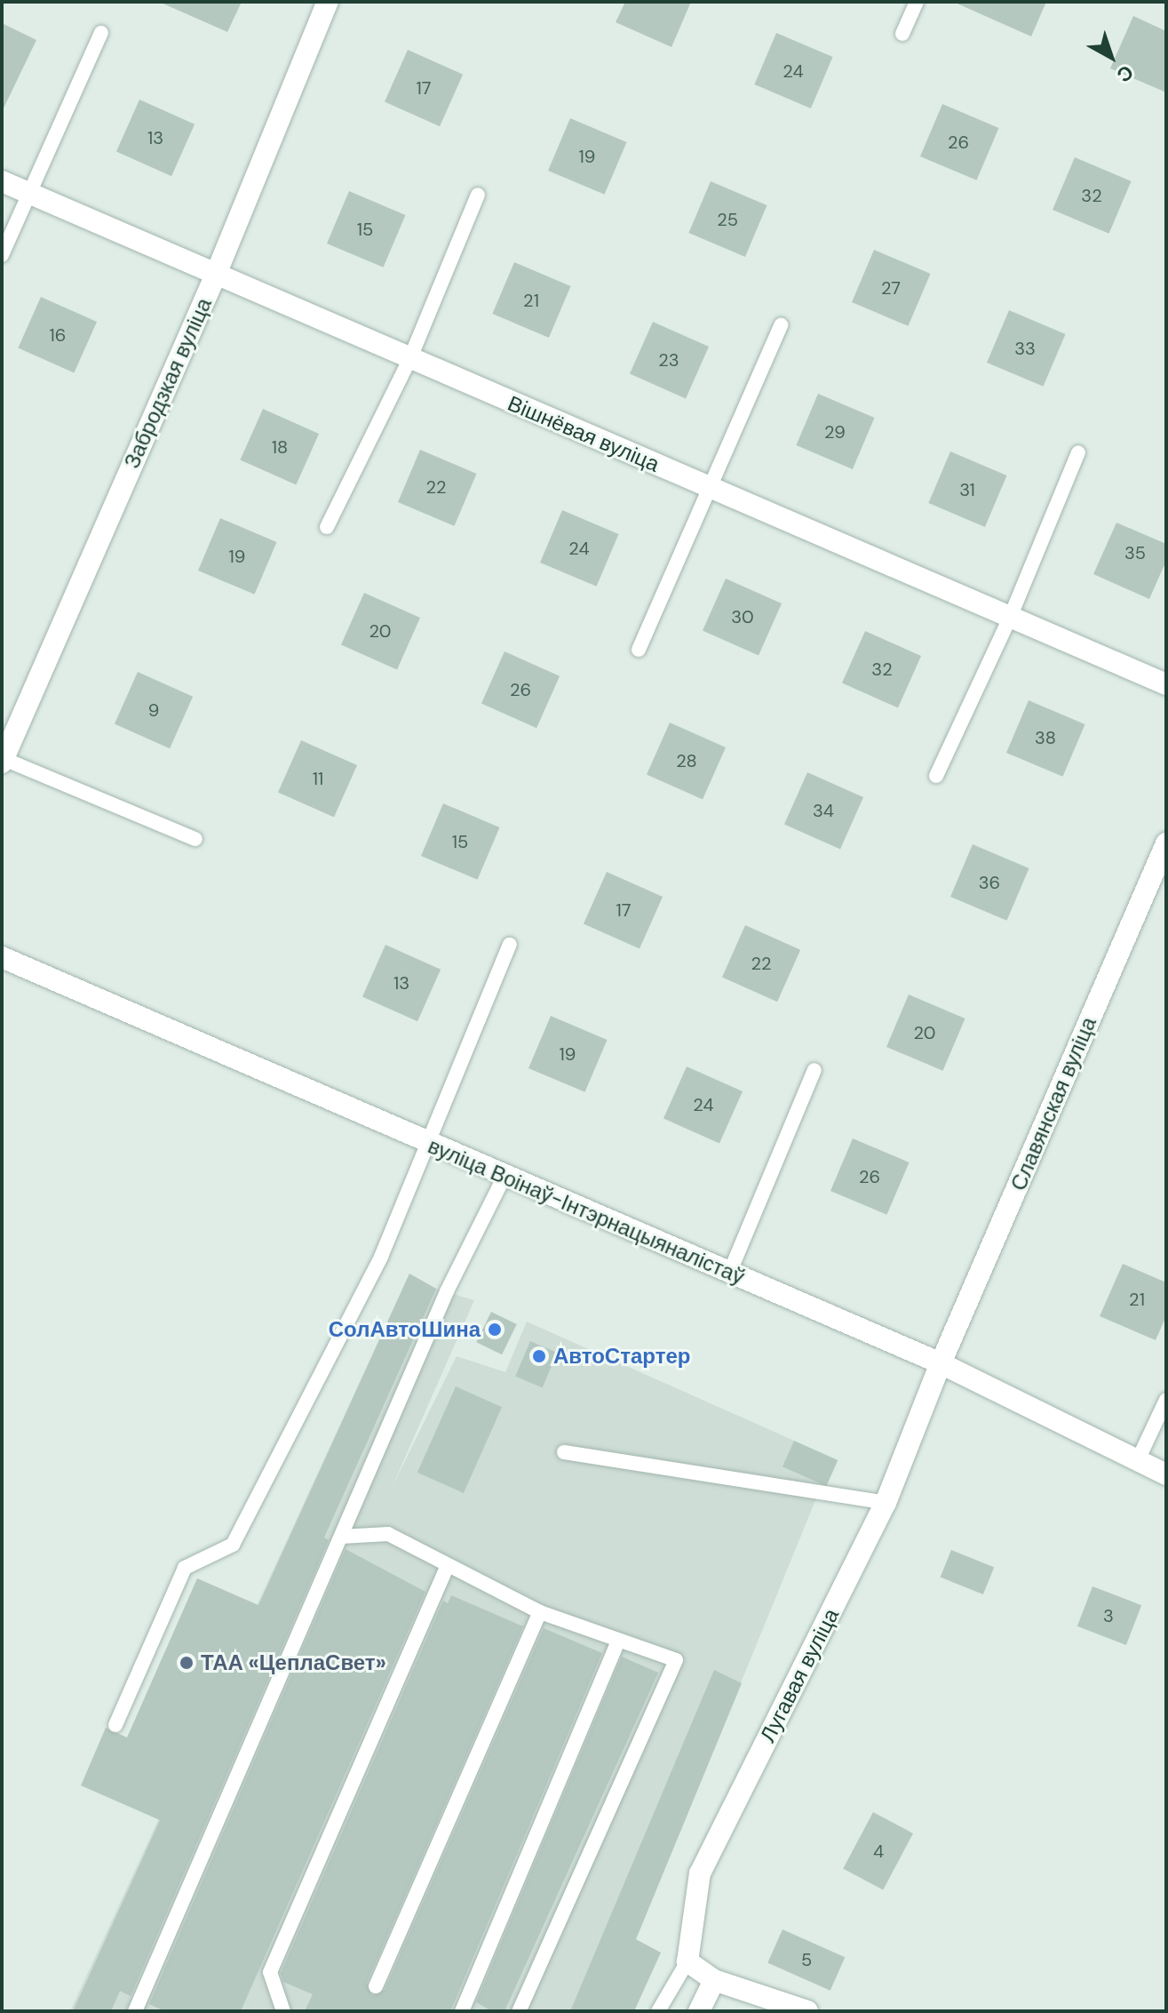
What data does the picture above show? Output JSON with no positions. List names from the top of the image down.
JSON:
{
  "streets": {
    "street": [
      "Забродзкая вуліца",
      "Вішнёвая вуліца",
      "Славянская вуліца",
      "вуліца Воінаў-Інтэрнацыяналістаў",
      "Лугавая вуліца"
    ]
  },
  "crossings": [
    ["Забродзкая вуліца", "Вішнёвая вуліца"],
    ["Славянская вуліца", "вуліца Воінаў-Інтэрнацыяналістаў"],
    ["Славянская вуліца", "Лугавая вуліца"],
    ["вуліца Воінаў-Інтэрнацыяналістаў", "Лугавая вуліца"]
  ],
  "places": ["СолАвтоШина", "АвтоСтартер", "ТАА «ЦеплаСвет»"],
  "house_numbers": [
    "24",
    "17",
    "13",
    "26",
    "19",
    "32",
    "25",
    "15",
    "27",
    "21",
    "16",
    "33",
    "23",
    "29",
    "18",
    "22",
    "31",
    "24",
    "35",
    "19",
    "30",
    "20",
    "32",
    "26",
    "9",
    "38",
    "28",
    "11",
    "34",
    "15",
    "36",
    "17",
    "22",
    "13",
    "20",
    "19",
    "24",
    "26",
    "21",
    "3",
    "4",
    "5"
  ],
  "north": "bottom right"
}
